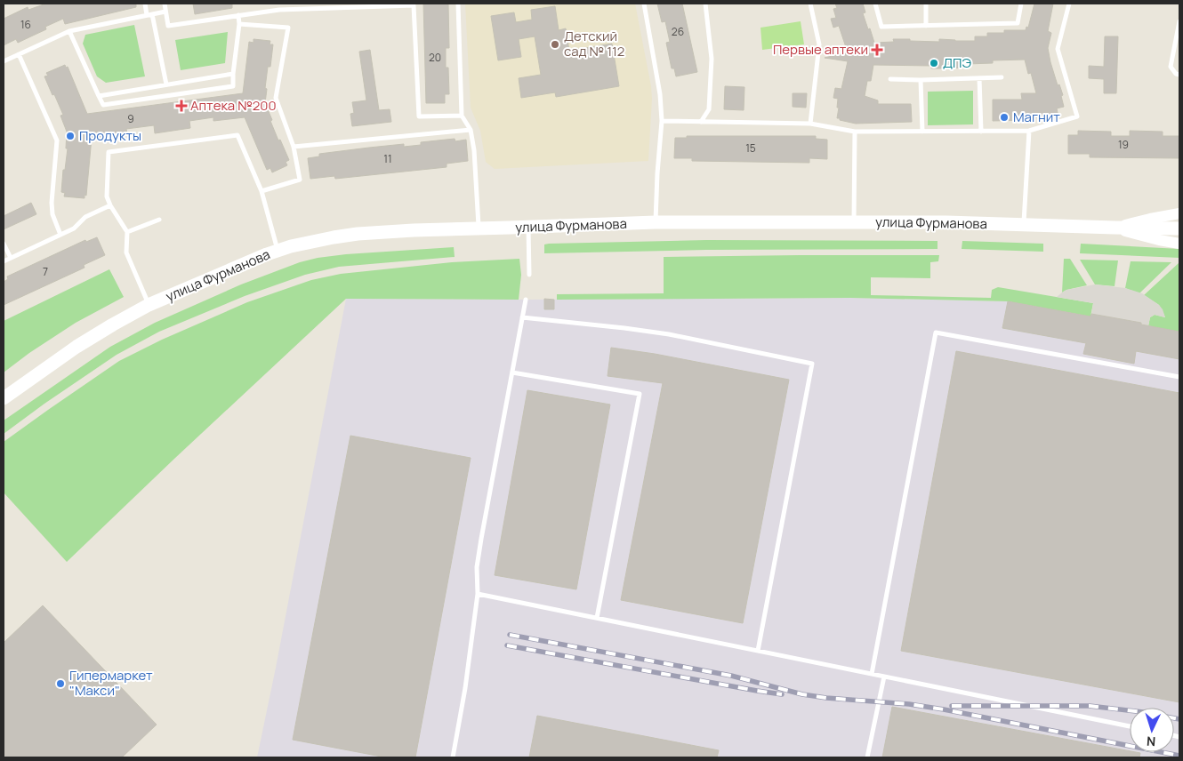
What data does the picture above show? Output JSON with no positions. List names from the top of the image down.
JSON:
{
  "streets": {
    "main road": ["улица Фурманова"]
  },
  "places": {
    "other": [
      "Детский сад № 112",
      "ДПЭ",
      "Магнит",
      "Продукты",
      "Гипермаркет \"Макси\""
    ],
    "health": ["Первые аптеки", "Аптека №200"]
  },
  "house_numbers": [
    "16",
    "26",
    "20",
    "9",
    "19",
    "15",
    "11",
    "7"
  ],
  "north": "bottom"
}
